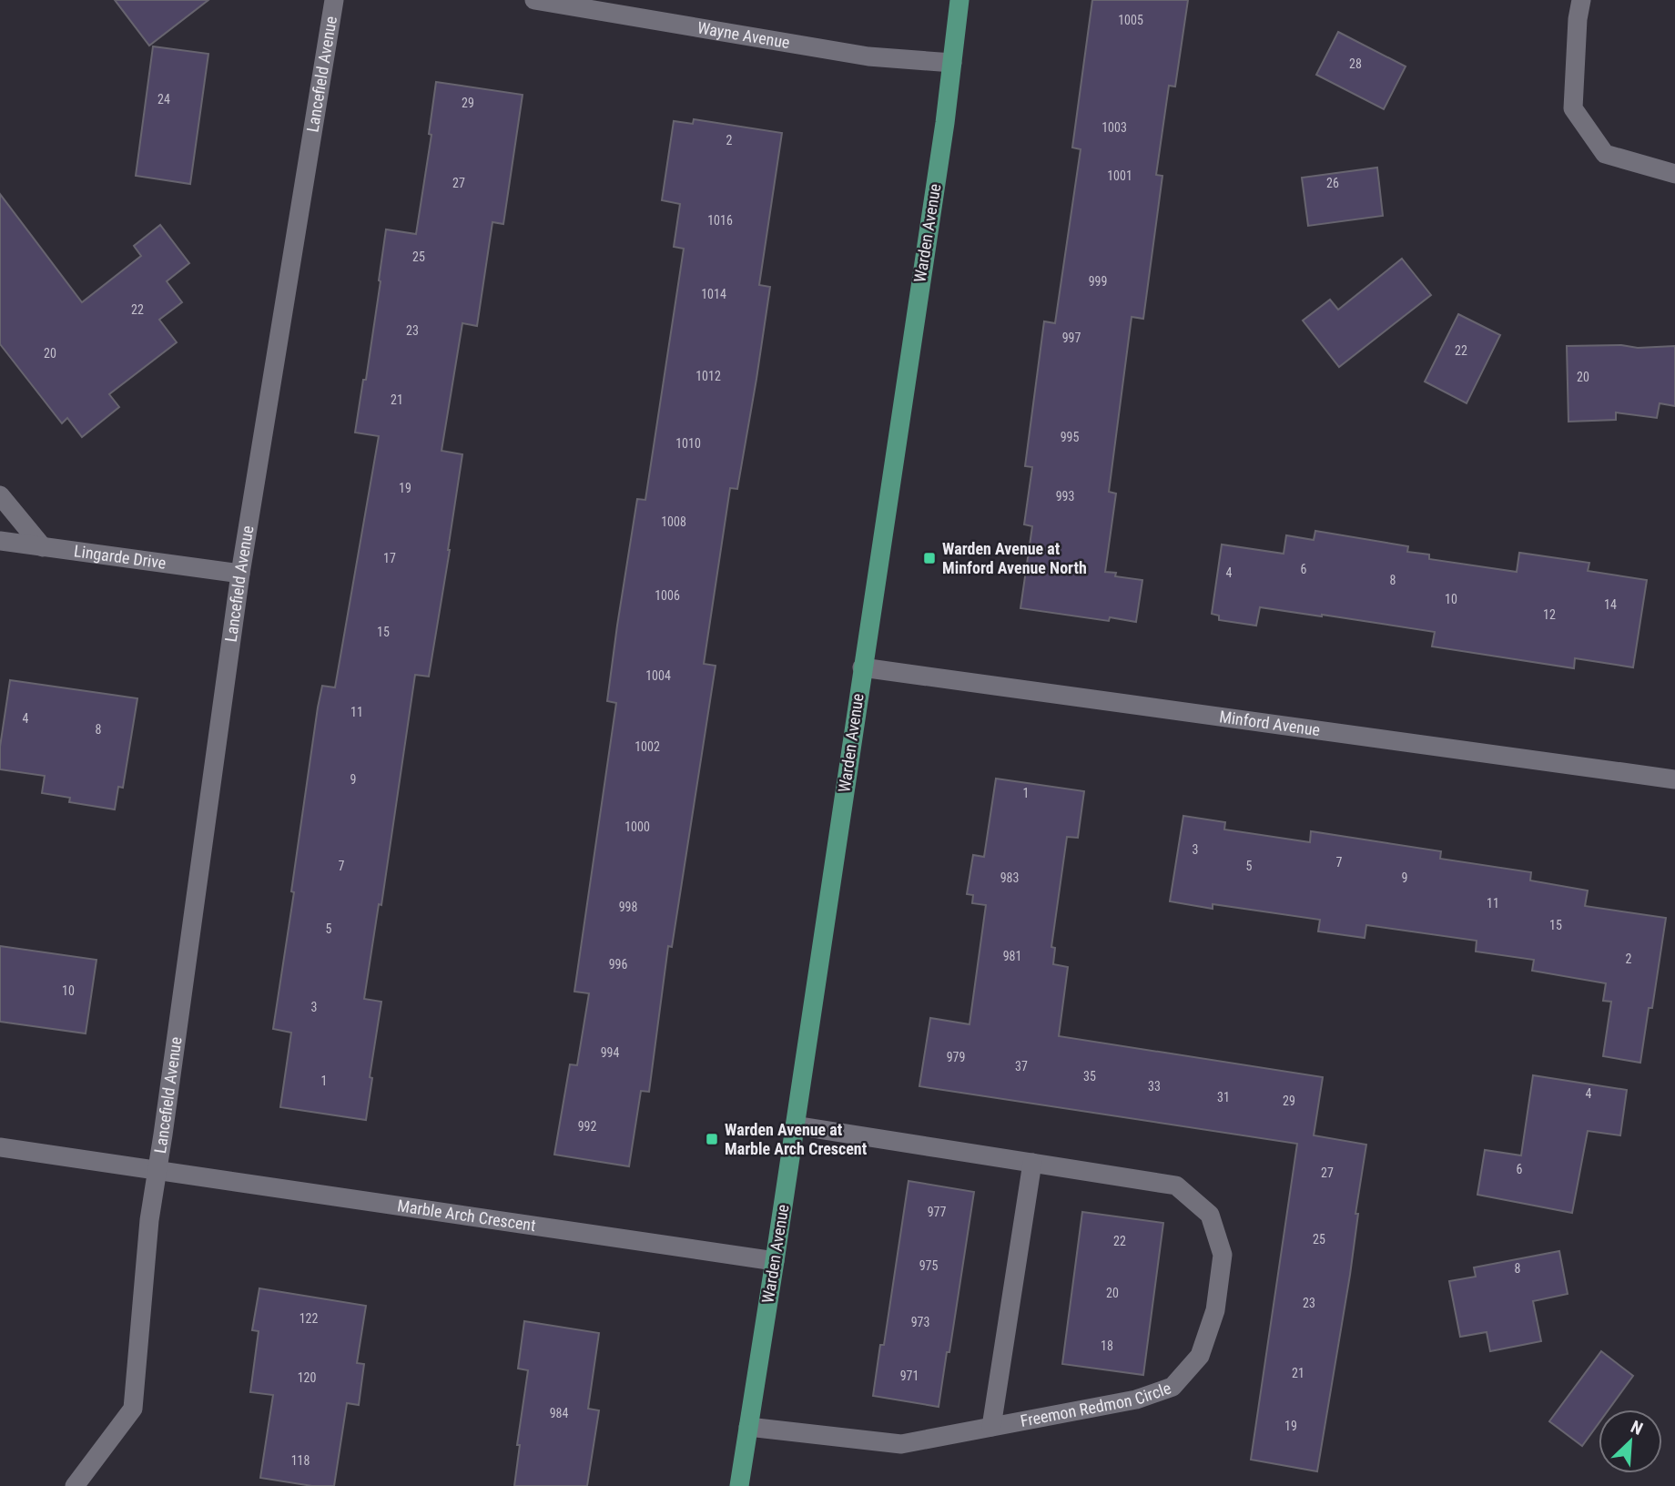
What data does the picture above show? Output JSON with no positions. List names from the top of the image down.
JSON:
{
  "streets": {
    "main road": ["Warden Avenue"],
    "street": [
      "Wayne Avenue",
      "Lancefield Avenue",
      "Lingarde Drive",
      "Minford Avenue",
      "Marble Arch Crescent",
      "Freemon Redmon Circle"
    ]
  },
  "crossings": [
    ["Wayne Avenue", "Warden Avenue"],
    ["Lancefield Avenue", "Lingarde Drive"],
    ["Lancefield Avenue", "Marble Arch Crescent"],
    ["Warden Avenue", "Minford Avenue"],
    ["Warden Avenue", "Marble Arch Crescent"],
    ["Warden Avenue", "Freemon Redmon Circle"]
  ],
  "places": {
    "transit": ["Warden Avenue at Minford Avenue North", "Warden Avenue at Marble Arch Crescent"]
  },
  "house_numbers": [
    "1005",
    "28",
    "24",
    "29",
    "1003",
    "2",
    "1001",
    "27",
    "26",
    "1016",
    "25",
    "999",
    "1014",
    "22",
    "23",
    "997",
    "22",
    "20",
    "1012",
    "20",
    "21",
    "995",
    "1010",
    "19",
    "993",
    "1008",
    "17",
    "6",
    "4",
    "8",
    "1006",
    "10",
    "14",
    "12",
    "15",
    "1004",
    "11",
    "4",
    "8",
    "1002",
    "9",
    "1",
    "1000",
    "3",
    "7",
    "7",
    "5",
    "983",
    "9",
    "11",
    "998",
    "15",
    "5",
    "981",
    "2",
    "996",
    "10",
    "3",
    "994",
    "979",
    "37",
    "35",
    "1",
    "33",
    "4",
    "31",
    "29",
    "992",
    "6",
    "27",
    "977",
    "25",
    "22",
    "975",
    "8",
    "20",
    "23",
    "122",
    "973",
    "18",
    "21",
    "971",
    "120",
    "984",
    "19",
    "118"
  ],
  "north": "top right"
}
